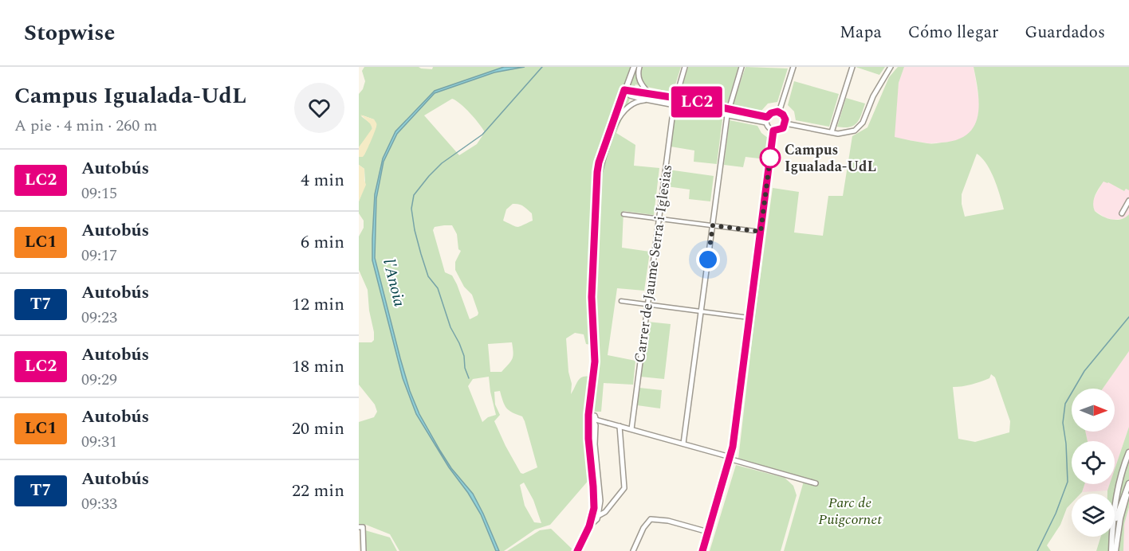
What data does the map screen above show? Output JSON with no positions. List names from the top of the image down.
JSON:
{
  "streets": {
    "street": ["Carrer de Jaume Serra i Iglesias"]
  },
  "water": ["l'Anoia"],
  "parks": ["Parc de Puigcornet"],
  "places": ["Campus Igualada-UdL"],
  "lines": ["bus line LC2"],
  "north": "right",
  "page": {
    "header": "Stopwise",
    "nav": ["Mapa", "Cómo llegar", "Guardados"],
    "heading": ["Campus Igualada-UdL", "A pie · 4 min · 260 m"],
    "on_map": "LC2",
    "list": [
      {
        "mark": "LC2",
        "name": "Autobús",
        "note": "09:15",
        "value": "4 min"
      },
      {
        "mark": "LC1",
        "name": "Autobús",
        "note": "09:17",
        "value": "6 min"
      },
      {
        "mark": "T7",
        "name": "Autobús",
        "note": "09:23",
        "value": "12 min"
      },
      {
        "mark": "LC2",
        "name": "Autobús",
        "note": "09:29",
        "value": "18 min"
      },
      {
        "mark": "LC1",
        "name": "Autobús",
        "note": "09:31",
        "value": "20 min"
      },
      {
        "mark": "T7",
        "name": "Autobús",
        "note": "09:33",
        "value": "22 min"
      }
    ]
  }
}
